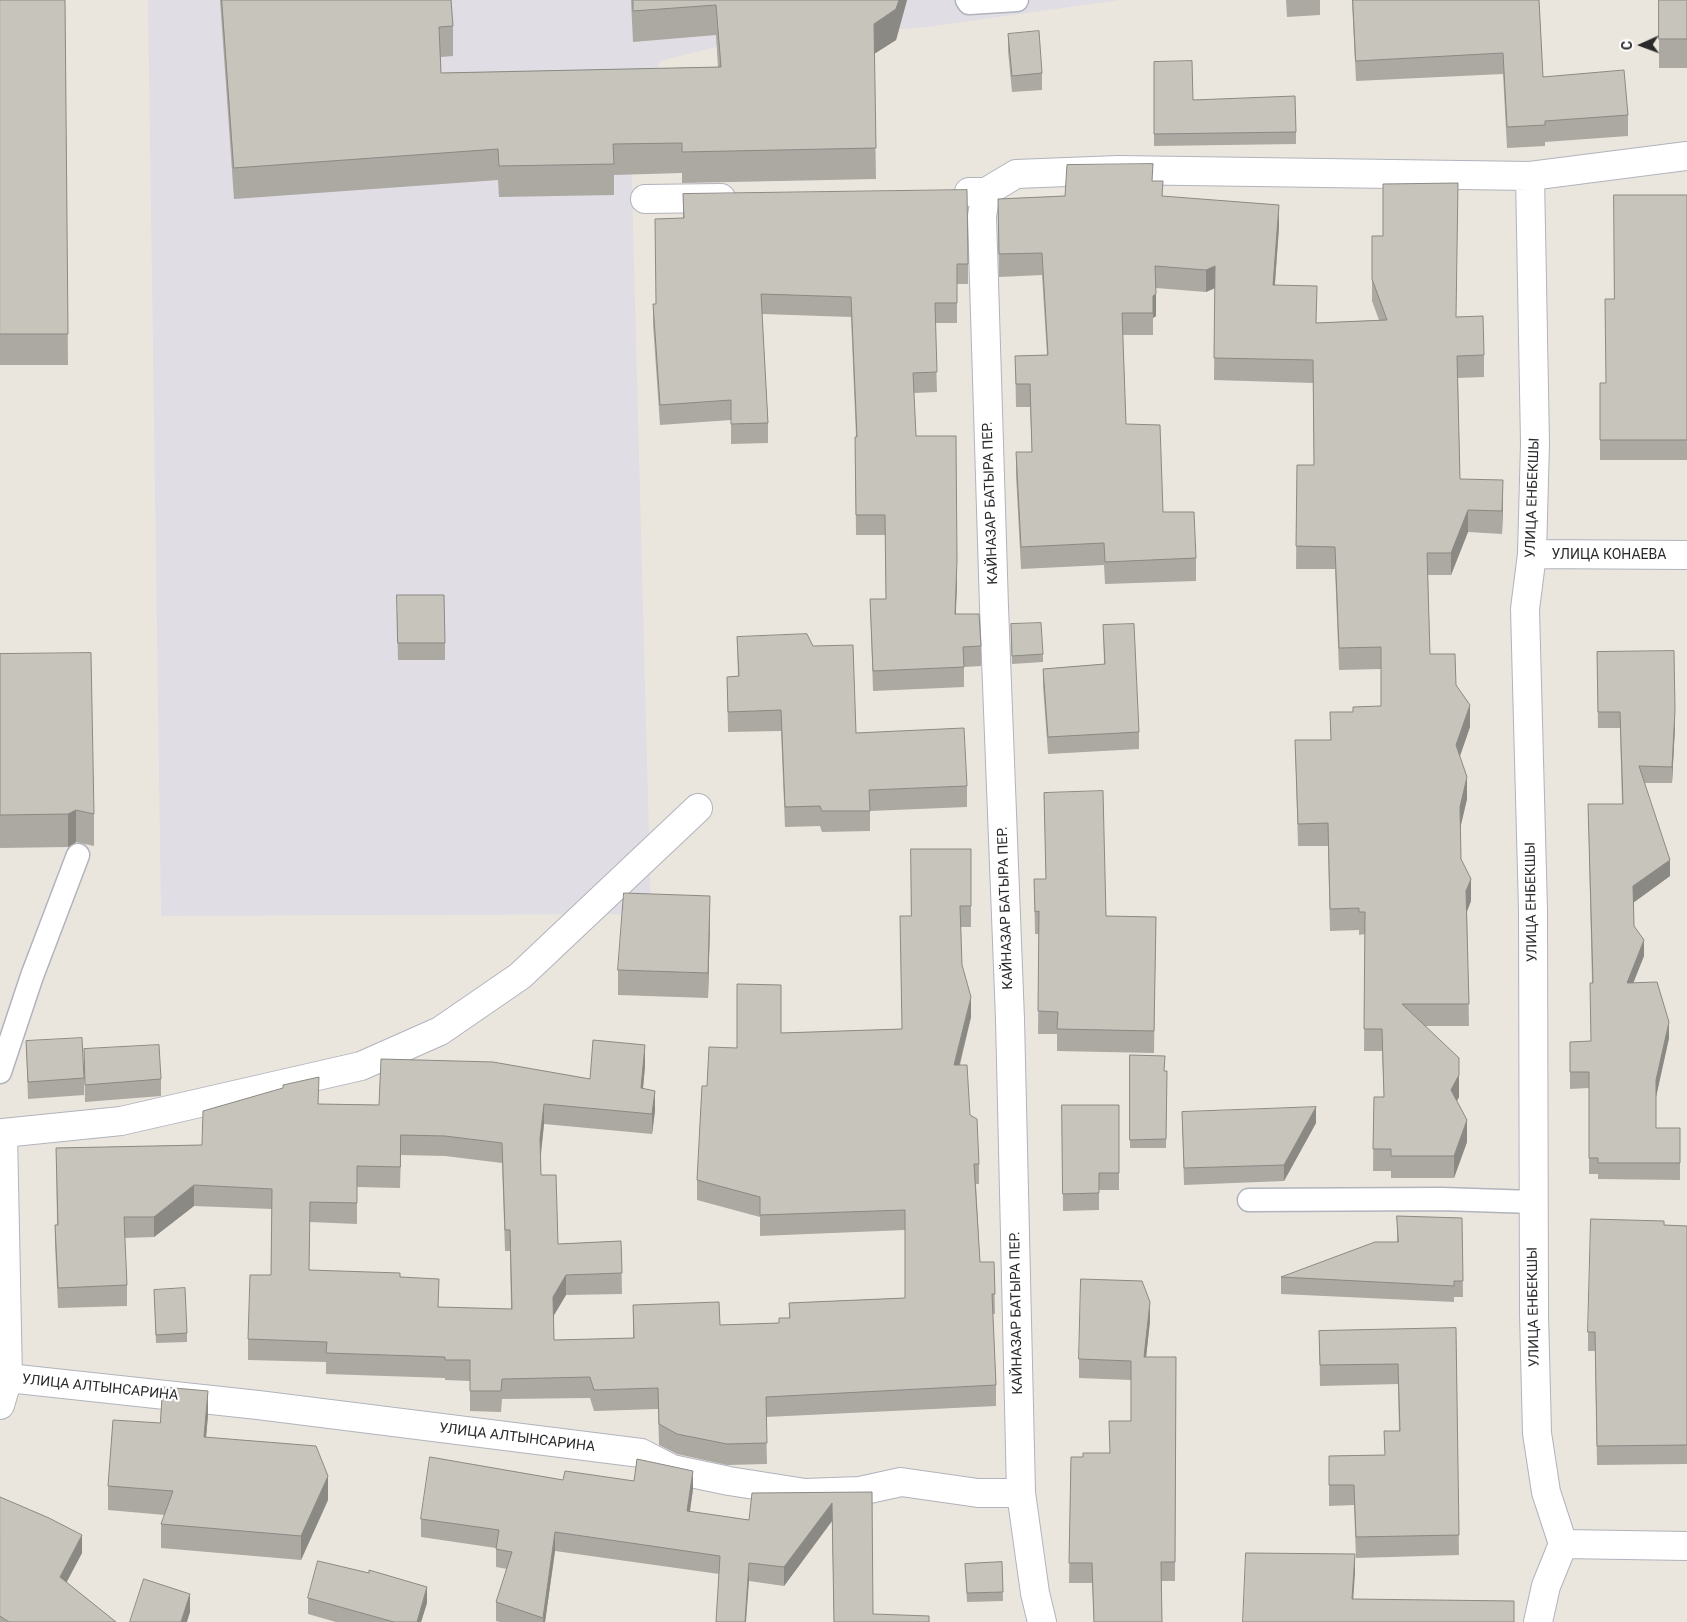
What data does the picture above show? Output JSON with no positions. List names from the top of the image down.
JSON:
{
  "streets": {
    "street": [
      "УЛИЦА ЕНБЕКШЫ",
      "КАЙНАЗАР БАТЫРА ПЕР.",
      "УЛИЦА КОНАЕВА",
      "УЛИЦА АЛТЫНСАРИНА"
    ]
  },
  "crossings": [
    ["УЛИЦА ЕНБЕКШЫ", "УЛИЦА КОНАЕВА"],
    ["КАЙНАЗАР БАТЫРА ПЕР.", "УЛИЦА АЛТЫНСАРИНА"]
  ],
  "north": "left"
}
